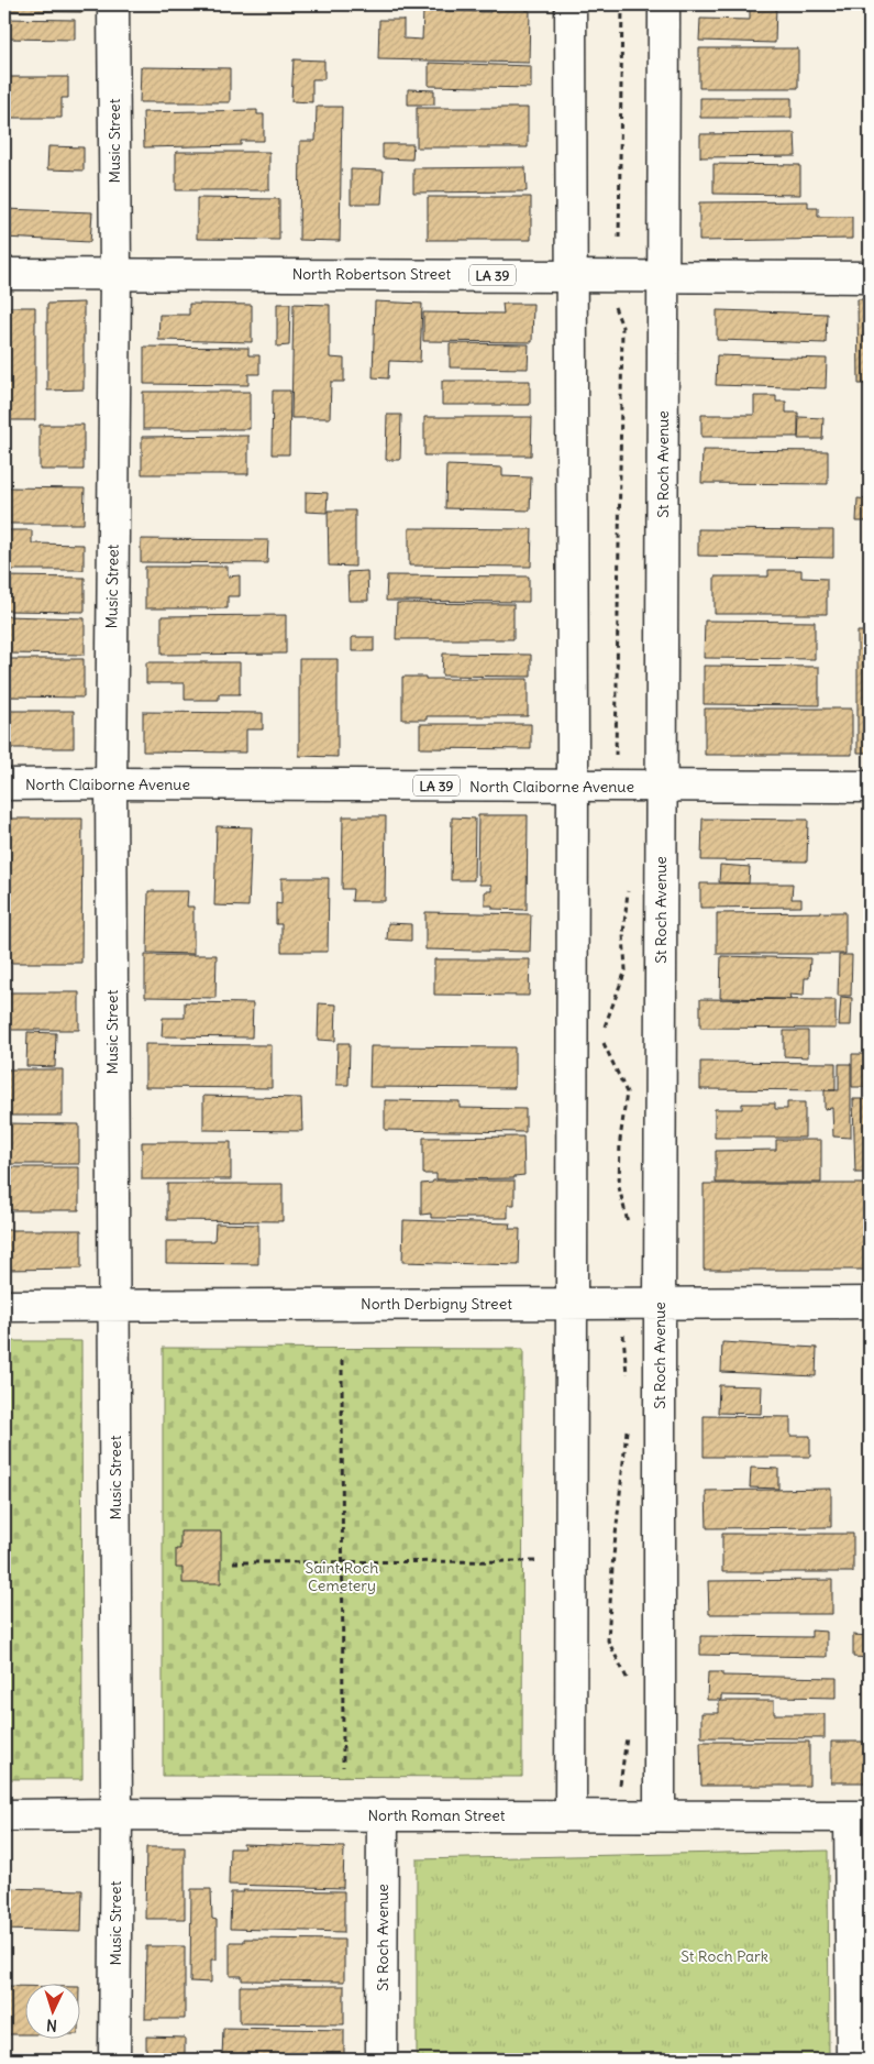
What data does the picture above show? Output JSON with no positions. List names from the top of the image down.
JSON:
{
  "streets": {
    "street": [
      "Music Street",
      "North Robertson Street",
      "LA 39",
      "St Roch Avenue",
      "North Claiborne Avenue",
      "North Derbigny Street",
      "North Roman Street"
    ]
  },
  "crossings": [
    ["Music Street", "North Robertson Street"],
    ["Music Street", "North Claiborne Avenue"],
    ["Music Street", "North Derbigny Street"],
    ["Music Street", "North Roman Street"],
    ["North Robertson Street", "St Roch Avenue"],
    ["St Roch Avenue", "North Claiborne Avenue"],
    ["St Roch Avenue", "North Derbigny Street"],
    ["St Roch Avenue", "North Roman Street"]
  ],
  "parks": ["Saint Roch Cemetery", "St Roch Park"],
  "north": "bottom"
}
